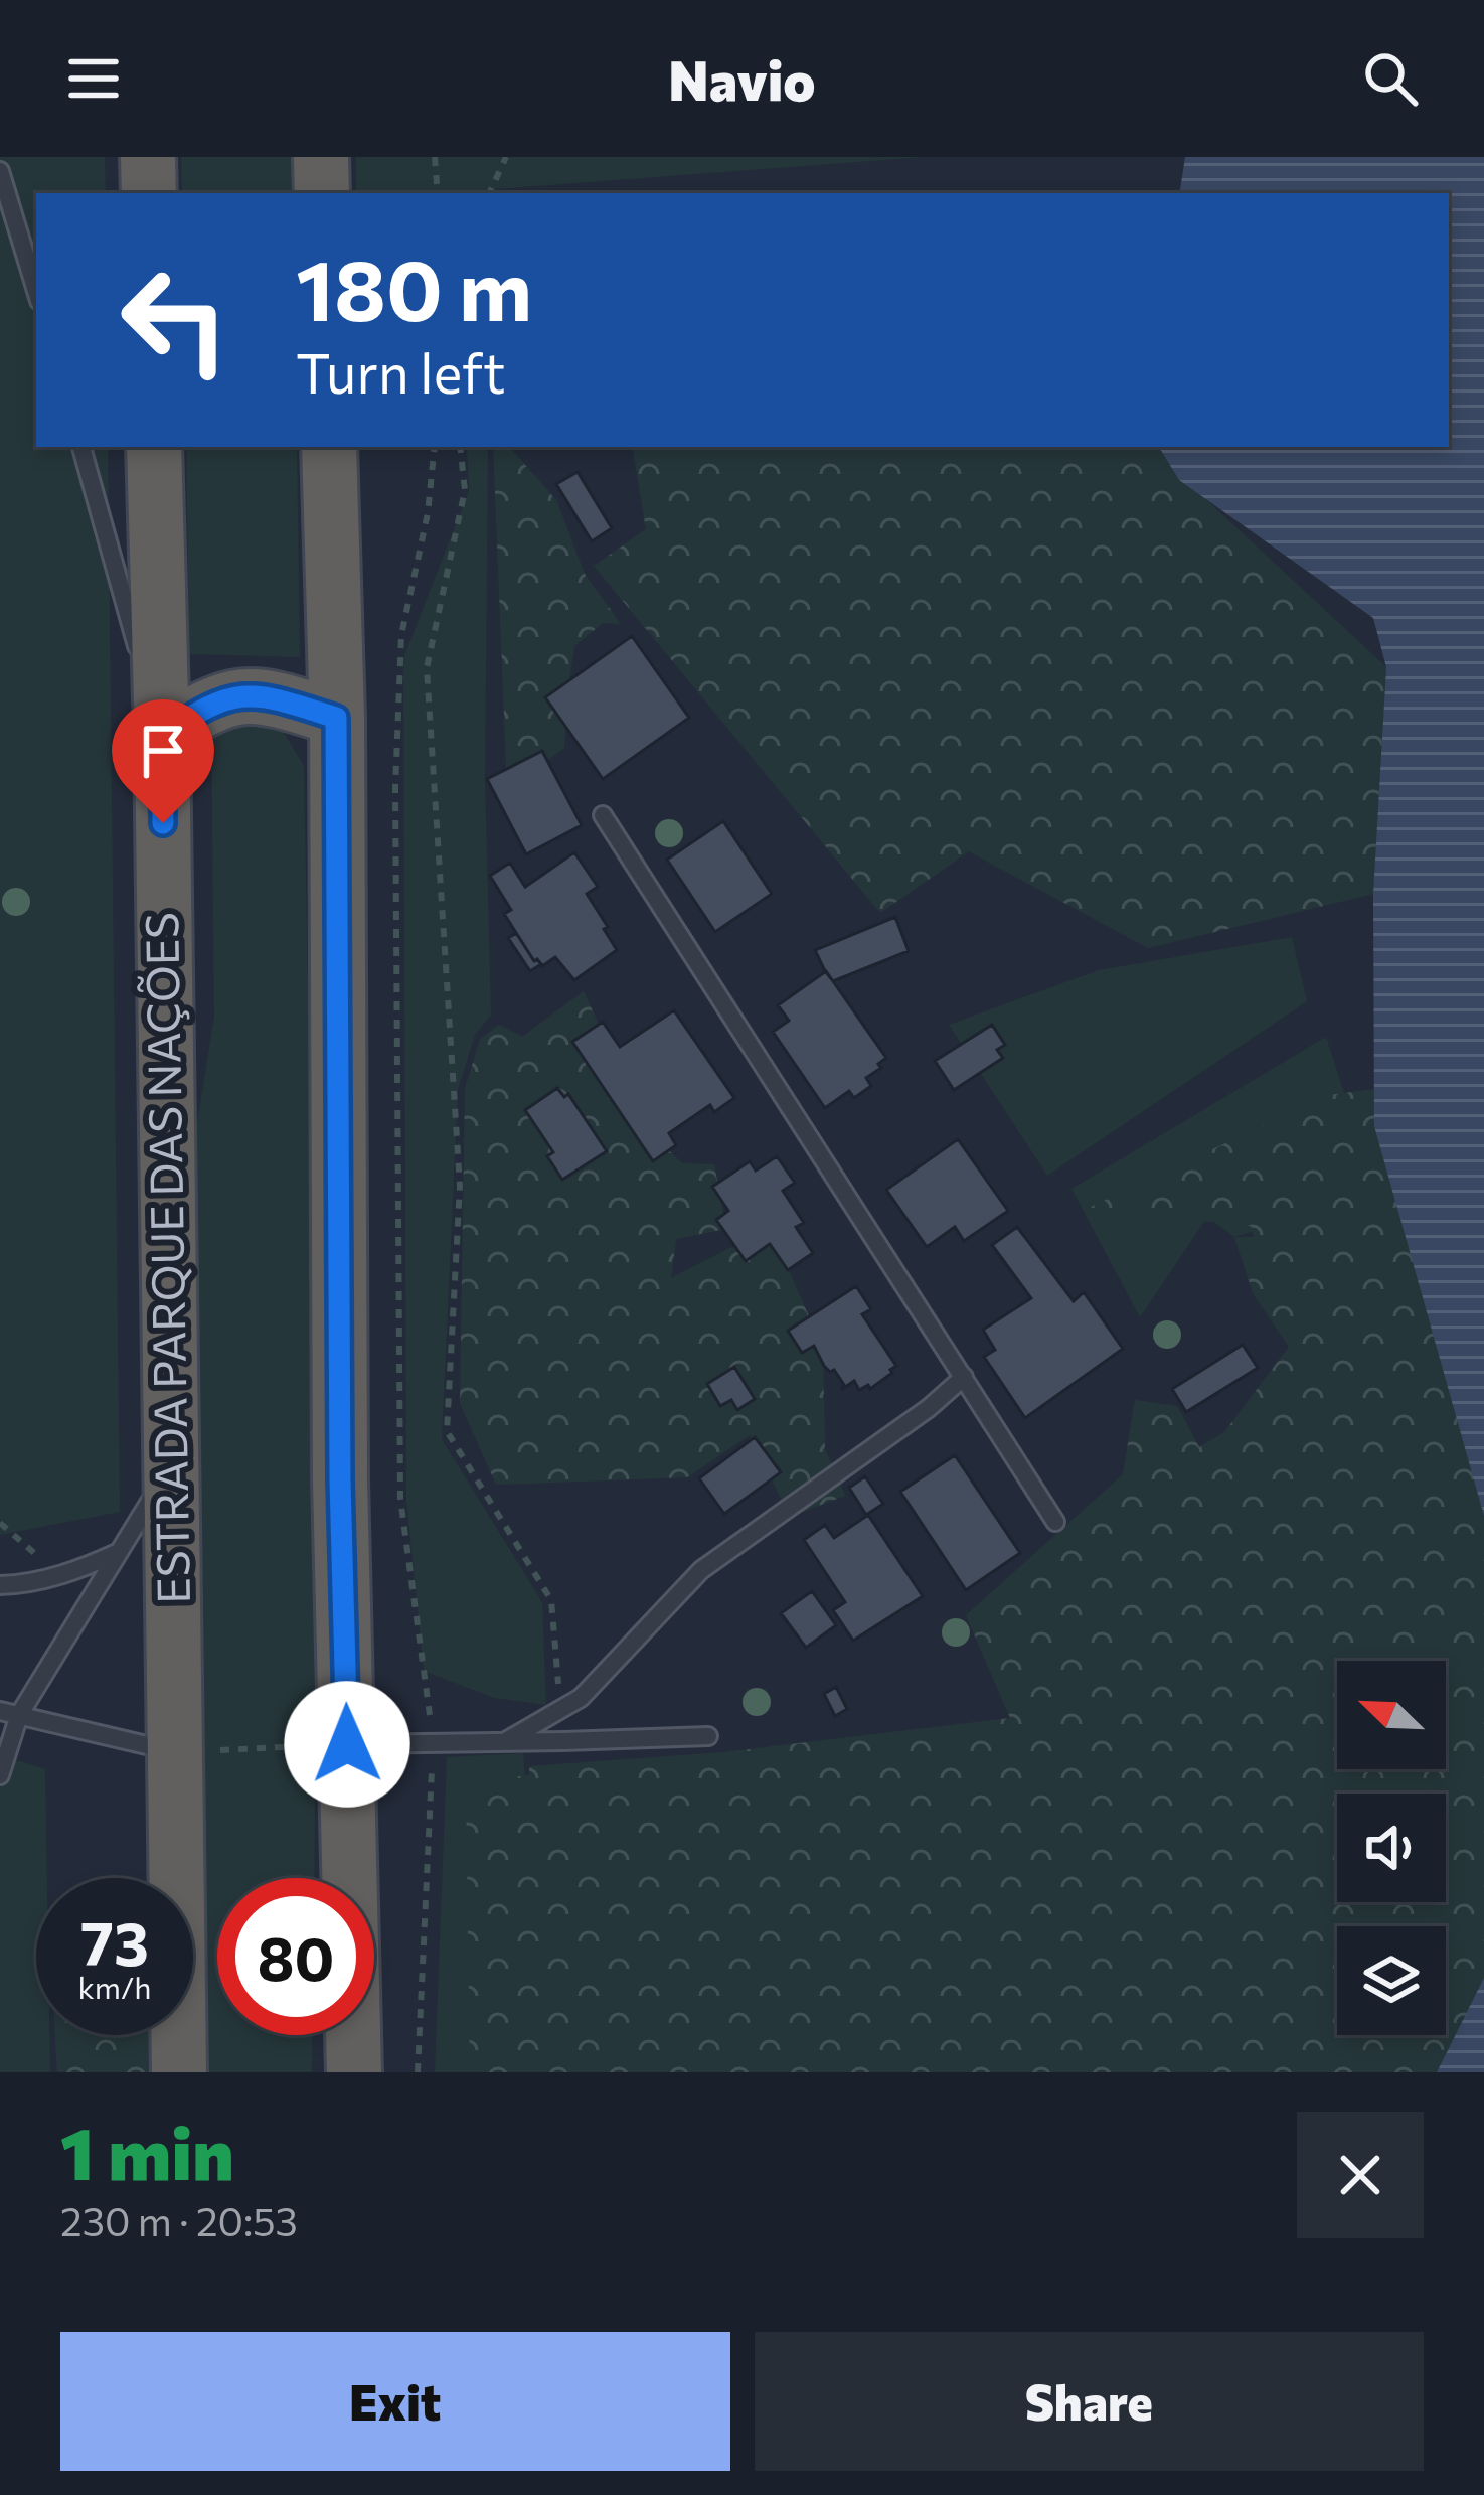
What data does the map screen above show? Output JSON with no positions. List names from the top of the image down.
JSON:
{
  "streets": {
    "highway": ["ESTRADA PARQUE DAS NAÇÕES"]
  },
  "north": "top left",
  "page": {
    "header": "Navio",
    "turn": ["180 m", "Turn left"],
    "speed": "73 km/h",
    "limit": "80",
    "heading": ["1 min", "230 m · 20:53"],
    "buttons": ["Exit", "Share"]
  }
}
